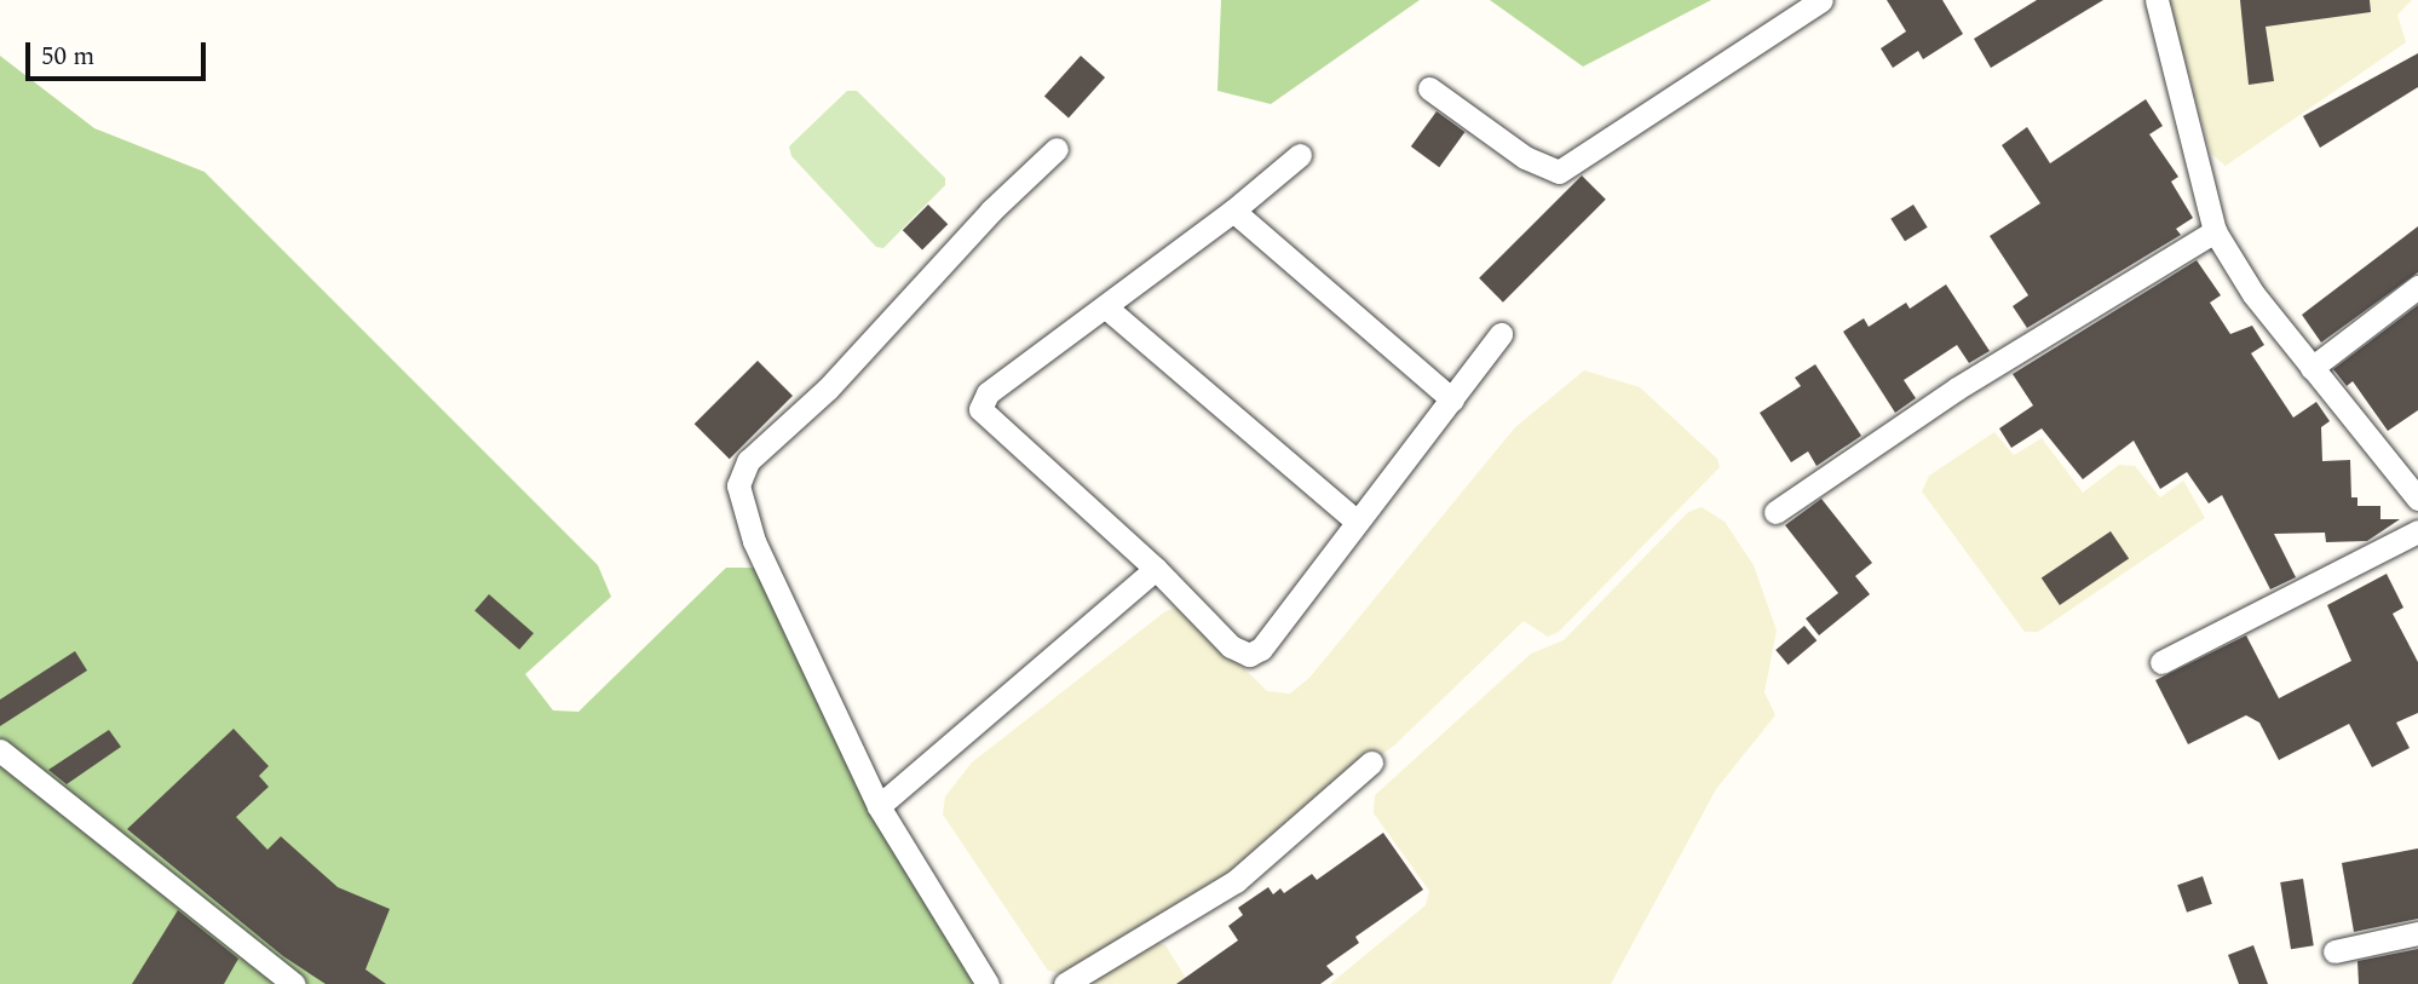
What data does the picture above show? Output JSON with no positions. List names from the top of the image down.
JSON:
{
  "scale_bar": "50 m"
}
